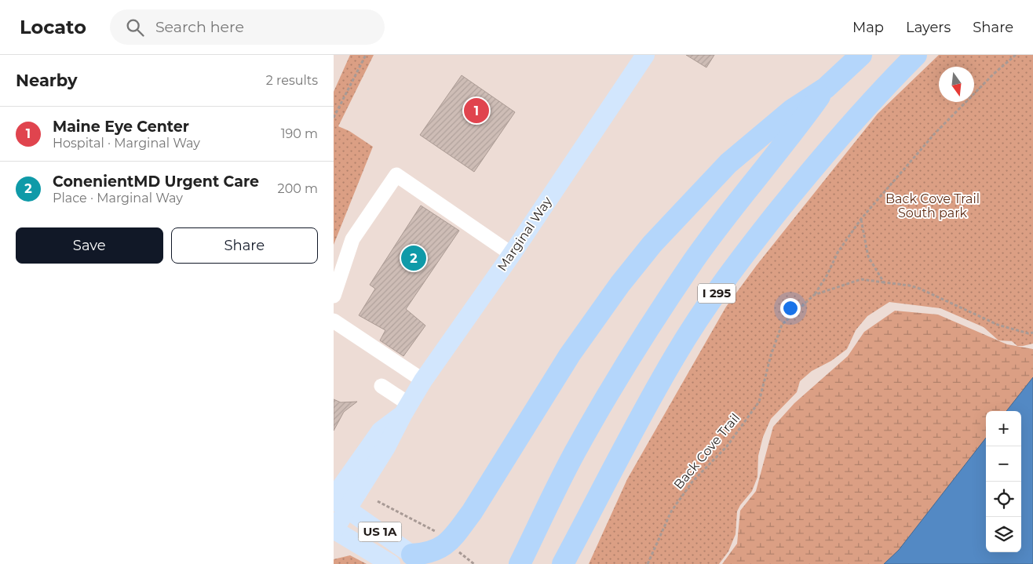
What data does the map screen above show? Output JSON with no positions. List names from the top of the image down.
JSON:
{
  "streets": {
    "highway": ["I 295"],
    "main road": ["Marginal Way", "US 1A"],
    "path": ["Back Cove Trail"]
  },
  "crossings": [
    ["Marginal Way", "US 1A"]
  ],
  "parks": ["Back Cove Trail South park"],
  "north": "bottom",
  "page": {
    "header": "Locato",
    "search": "Search here",
    "nav": ["Map", "Layers", "Share"],
    "heading": ["Nearby", "2 results"],
    "pins": ["1", "2"],
    "list": [
      {
        "mark": "1",
        "name": "Maine Eye Center",
        "note": "Hospital · Marginal Way",
        "value": "190 m"
      },
      {
        "mark": "2",
        "name": "ConenientMD Urgent Care",
        "note": "Place · Marginal Way",
        "value": "200 m"
      }
    ],
    "buttons": ["Save", "Share"],
    "map_buttons": ["+", "−"]
  }
}
